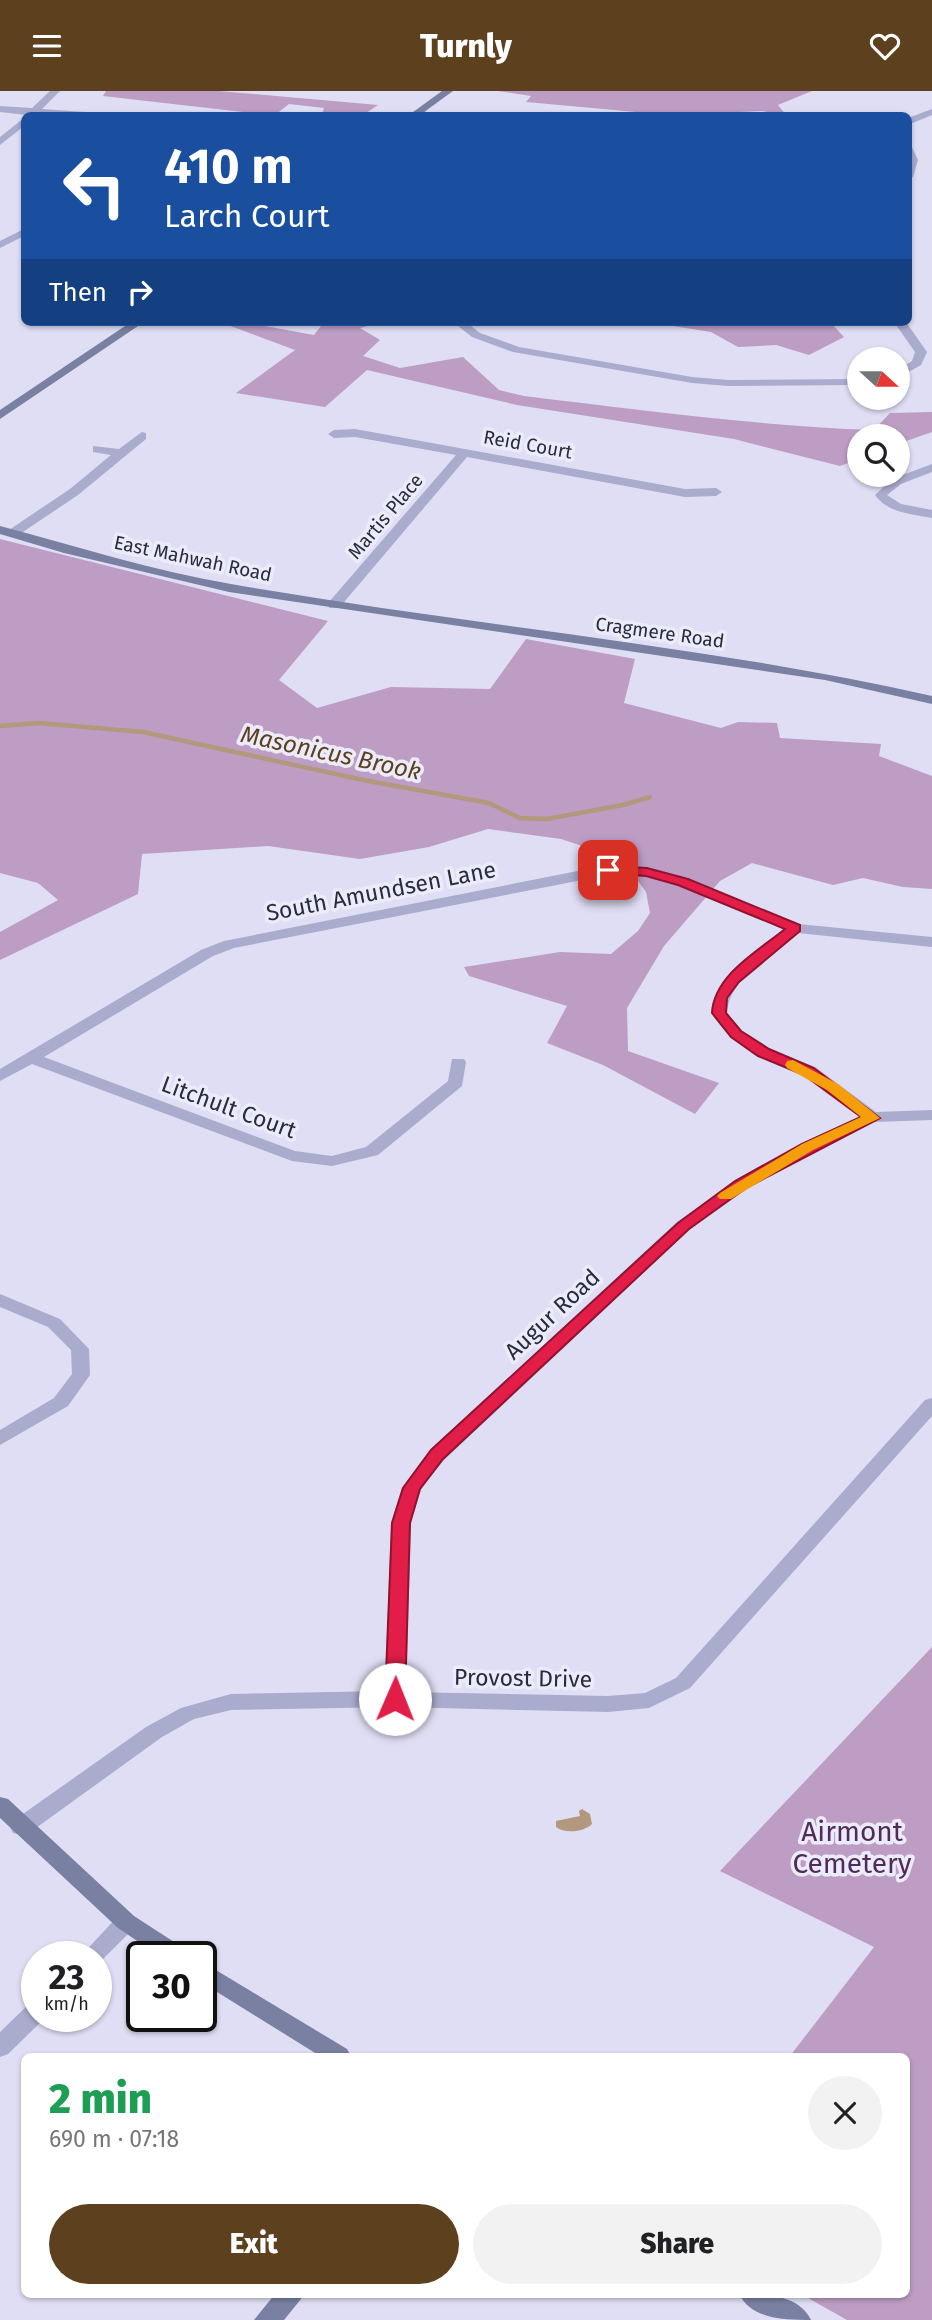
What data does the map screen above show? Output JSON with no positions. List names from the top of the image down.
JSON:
{
  "streets": {
    "street": [
      "Reid Court",
      "Martis Place",
      "East Mahwah Road",
      "Cragmere Road",
      "South Amundsen Lane",
      "Litchult Court",
      "Augur Road",
      "Provost Drive"
    ]
  },
  "crossings": [
    ["Reid Court", "Martis Place"],
    ["Martis Place", "East Mahwah Road"],
    ["East Mahwah Road", "Cragmere Road"],
    ["South Amundsen Lane", "Litchult Court"],
    ["Augur Road", "Provost Drive"]
  ],
  "water": ["Masonicus Brook"],
  "parks": ["Airmont Cemetery"],
  "north": "right",
  "page": {
    "header": "Turnly",
    "turn": ["410 m", "Larch Court"],
    "then": "Then",
    "speed": "23 km/h",
    "limit": "30",
    "heading": ["2 min", "690 m · 07:18"],
    "buttons": ["Exit", "Share"]
  }
}
